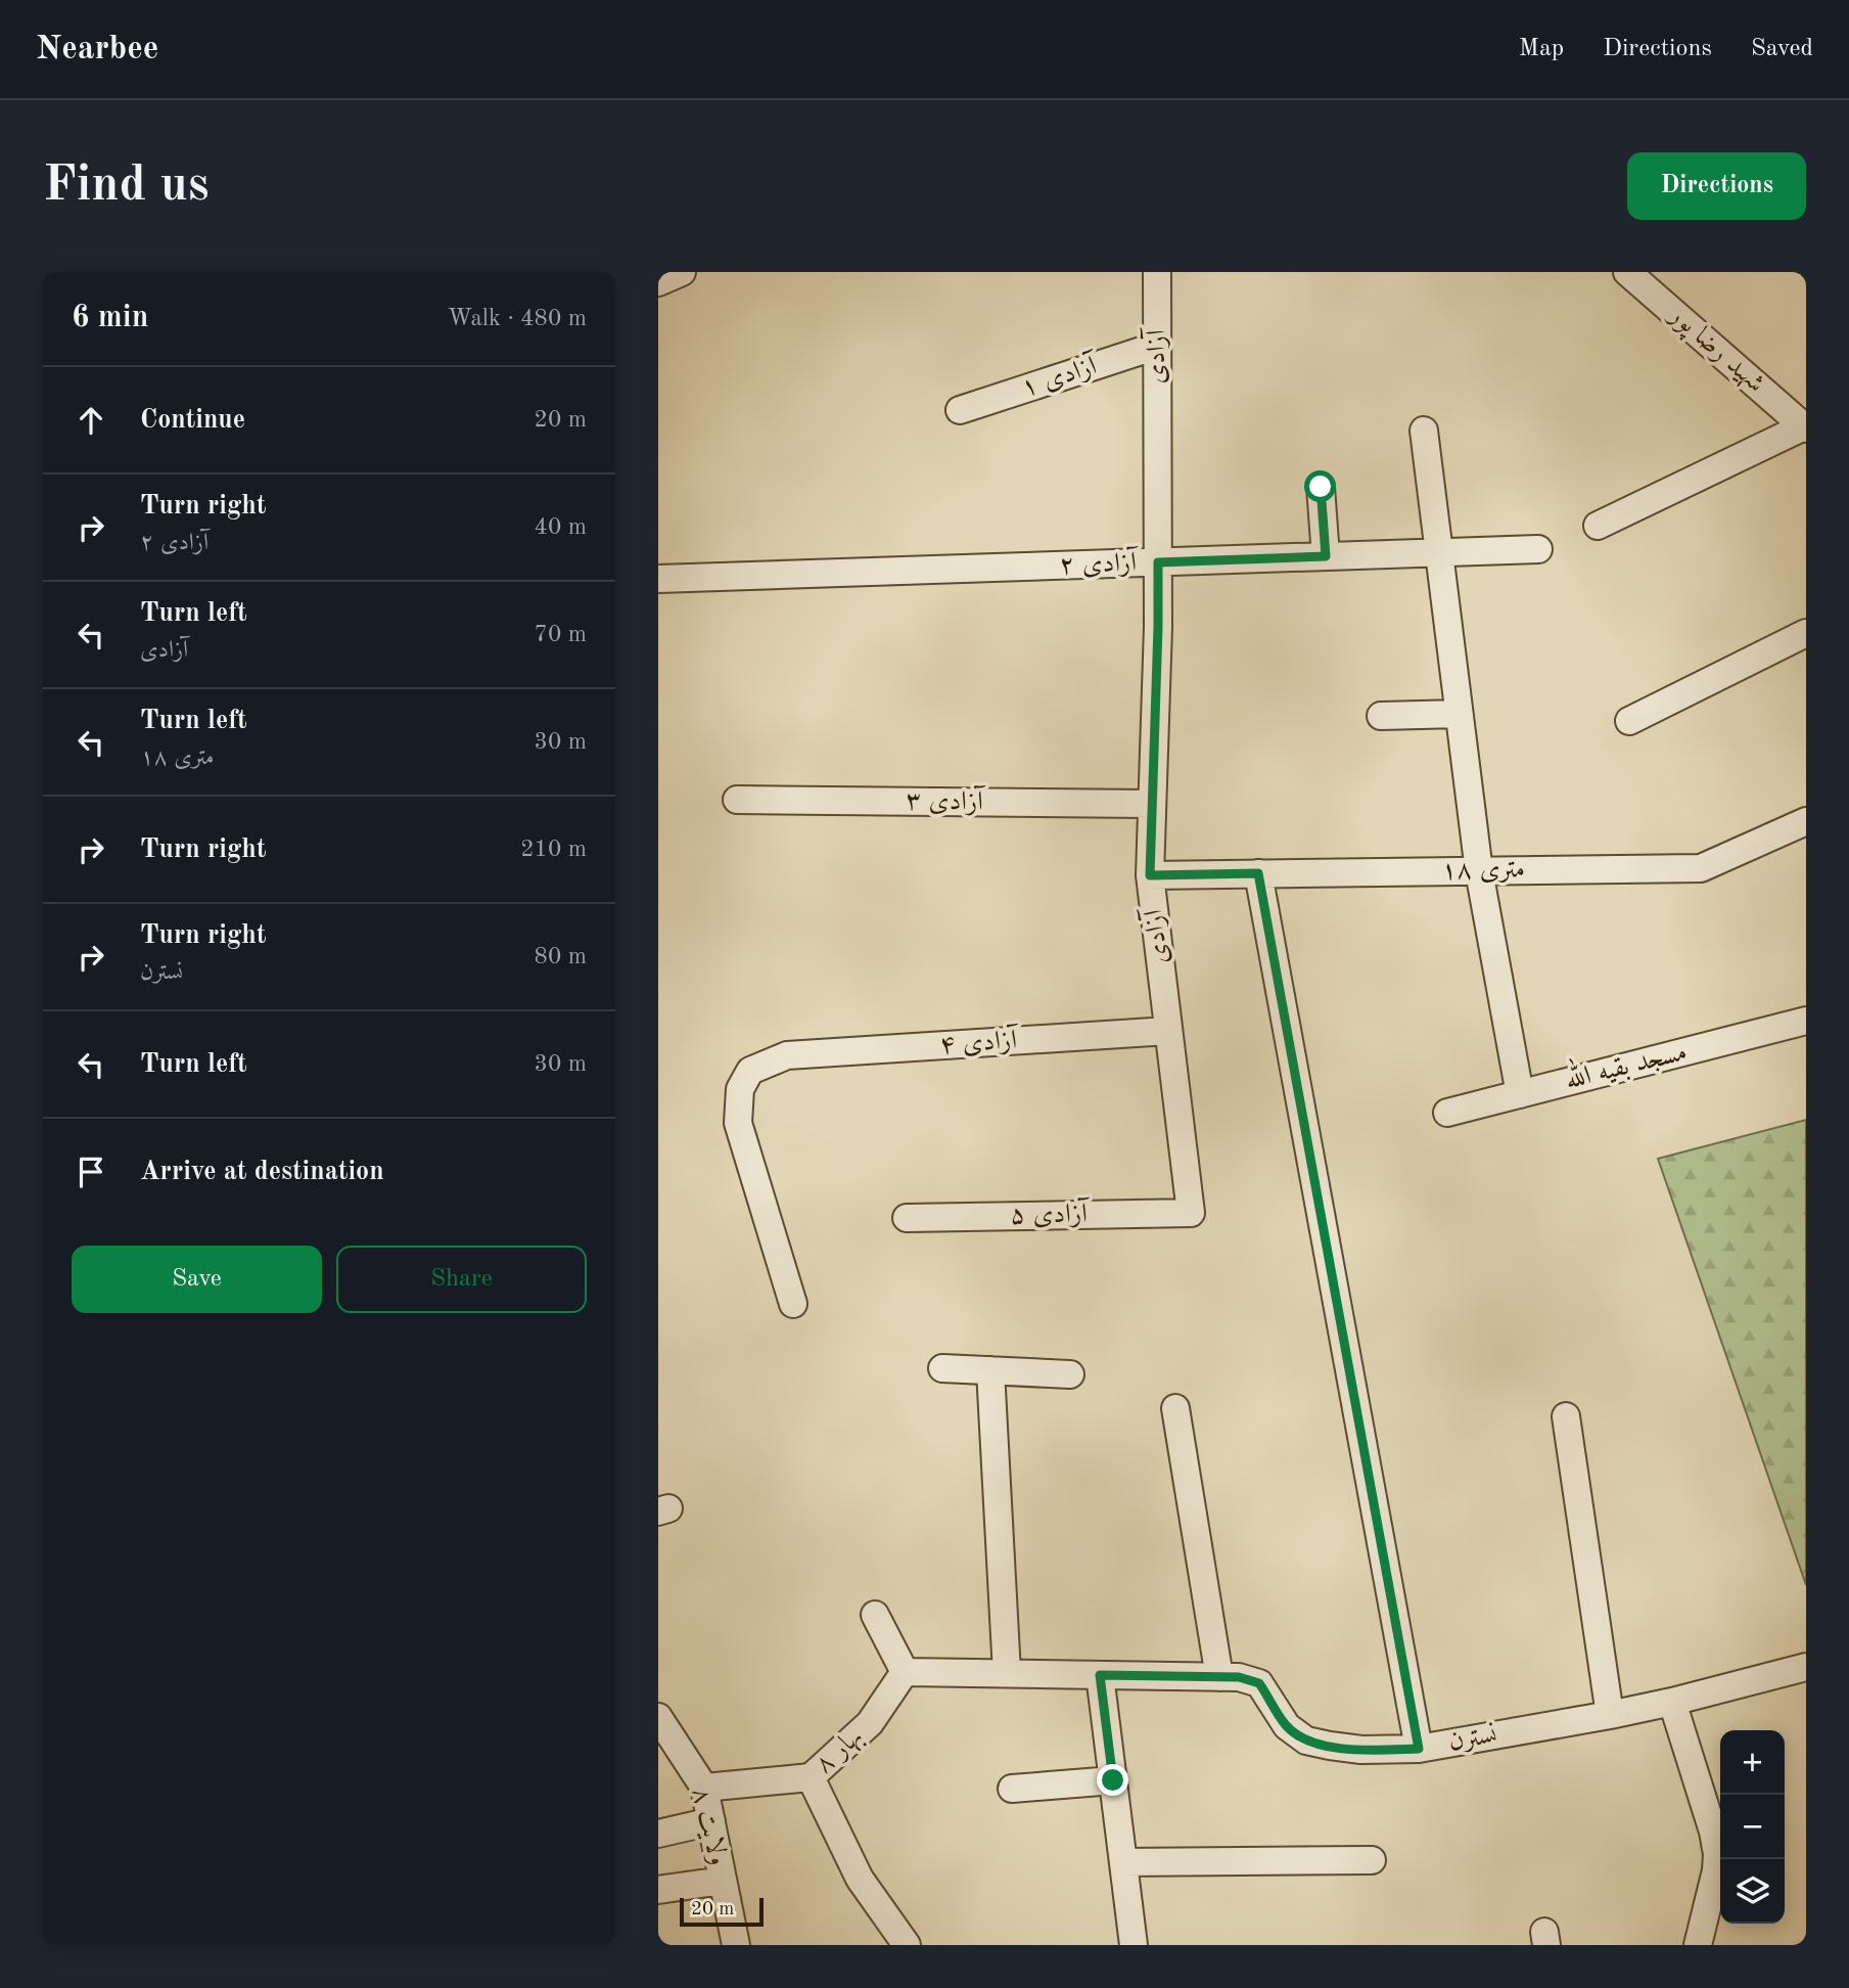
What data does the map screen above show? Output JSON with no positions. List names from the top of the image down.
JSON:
{
  "streets": {
    "street": [
      "شهید رضا پور",
      "آزادی",
      "آزادی ۱",
      "آزادی ۲",
      "آزادی ۳",
      "۱۸ متری",
      "آزادی ۴",
      "مسجد بقیه الله",
      "آزادی ۵",
      "نسترن",
      "بهار ۸",
      "ولایت ۸"
    ]
  },
  "crossings": [
    ["آزادی", "آزادی ۱"],
    ["آزادی", "آزادی ۲"],
    ["آزادی", "آزادی ۳"],
    ["آزادی", "۱۸ متری"],
    ["آزادی", "آزادی ۴"],
    ["آزادی", "آزادی ۵"],
    ["نسترن", "بهار ۸"],
    ["بهار ۸", "ولایت ۸"]
  ],
  "scale_bar": "20 m",
  "page": {
    "header": "Nearbee",
    "nav": ["Map", "Directions", "Saved"],
    "buttons": [
      "Directions",
      ["Save", "Share"]
    ],
    "title": "Find us",
    "heading": ["6 min", "Walk · 480 m"],
    "list": [
      ["Continue", "20 m"],
      ["Turn right", "آزادی ۲", "40 m"],
      ["Turn left", "آزادی", "70 m"],
      ["Turn left", "۱۸ متری", "30 m"],
      ["Turn right", "210 m"],
      ["Turn right", "نسترن", "80 m"],
      ["Turn left", "30 m"],
      "Arrive at destination"
    ],
    "map_buttons": ["+", "−"],
    "scale": "20 m"
  }
}
